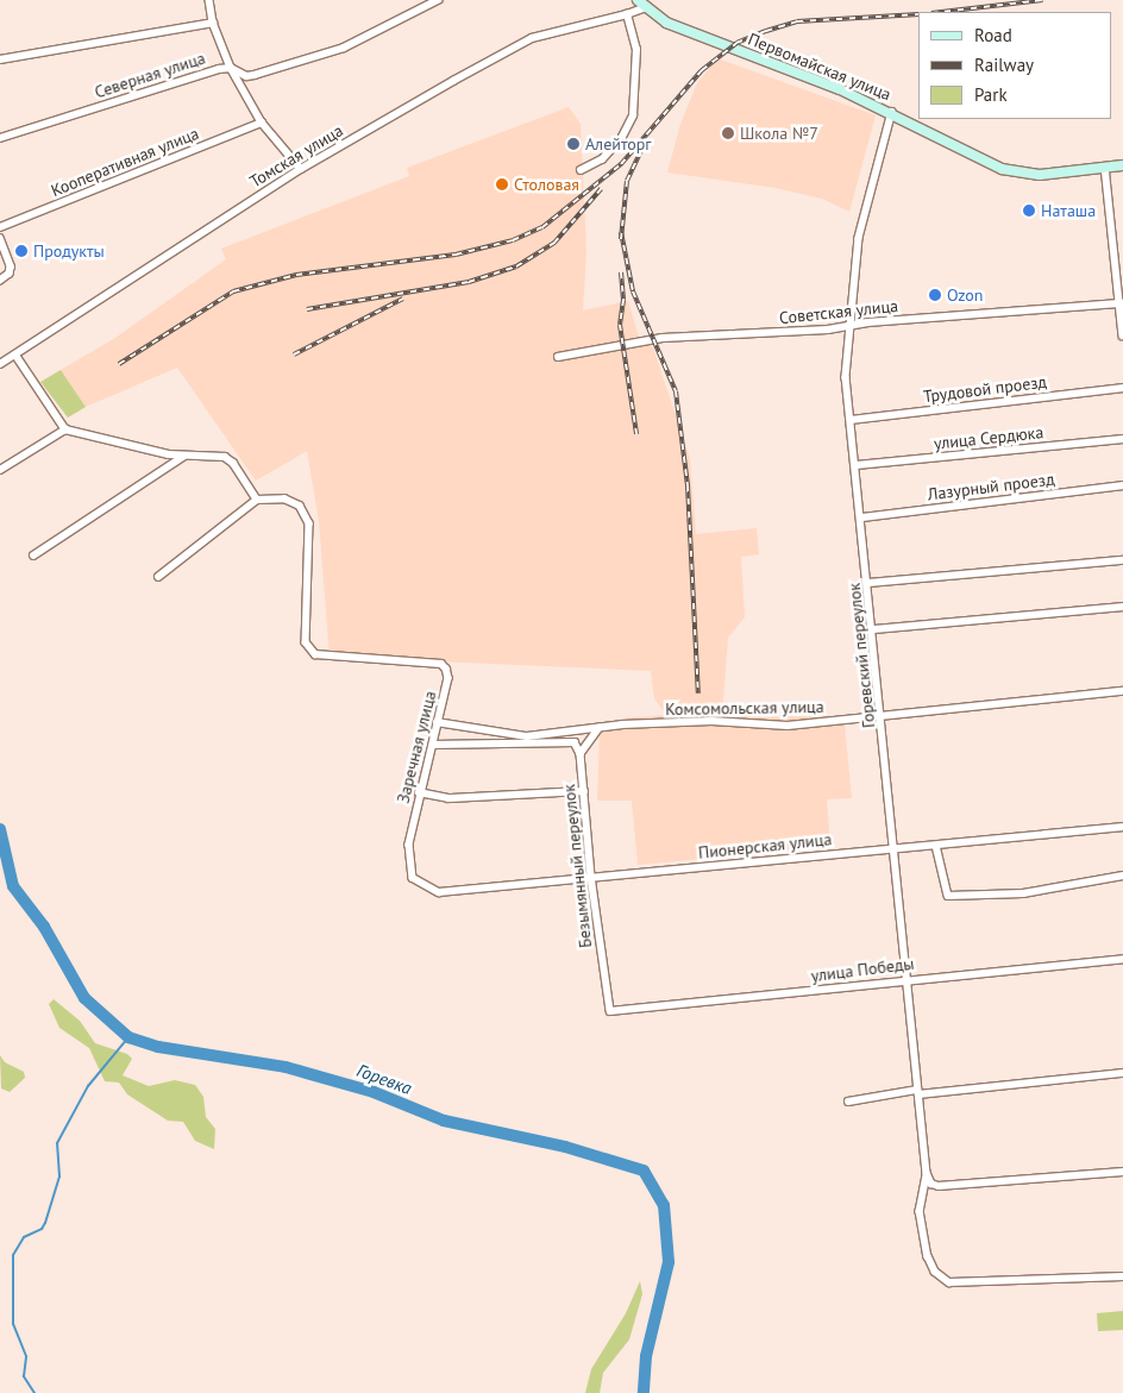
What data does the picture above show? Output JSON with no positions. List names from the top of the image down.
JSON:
{
  "streets": {
    "main road": ["Первомайская улица"],
    "street": [
      "Северная улица",
      "Томская улица",
      "Кооперативная улица",
      "Советская улица",
      "Трудовой проезд",
      "улица Сердюка",
      "Лазурный проезд",
      "Горевский переулок",
      "Комсомольская улица",
      "Заречная улица",
      "Пионерская улица",
      "Безымянный переулок",
      "улица Победы"
    ]
  },
  "crossings": [
    ["Первомайская улица", "Горевский переулок"],
    ["Советская улица", "Горевский переулок"],
    ["Трудовой проезд", "Горевский переулок"],
    ["улица Сердюка", "Горевский переулок"],
    ["Лазурный проезд", "Горевский переулок"],
    ["Горевский переулок", "Комсомольская улица"],
    ["Горевский переулок", "Пионерская улица"],
    ["Горевский переулок", "улица Победы"],
    ["Комсомольская улица", "Заречная улица"],
    ["Заречная улица", "Пионерская улица"],
    ["Пионерская улица", "Безымянный переулок"],
    ["Безымянный переулок", "улица Победы"]
  ],
  "water": ["Горевка"],
  "places": [
    "Школа №7",
    "Алейторг",
    "Столовая",
    "Наташа",
    "Продукты",
    "Ozon"
  ],
  "legend": ["Road", "Railway", "Park"]
}
